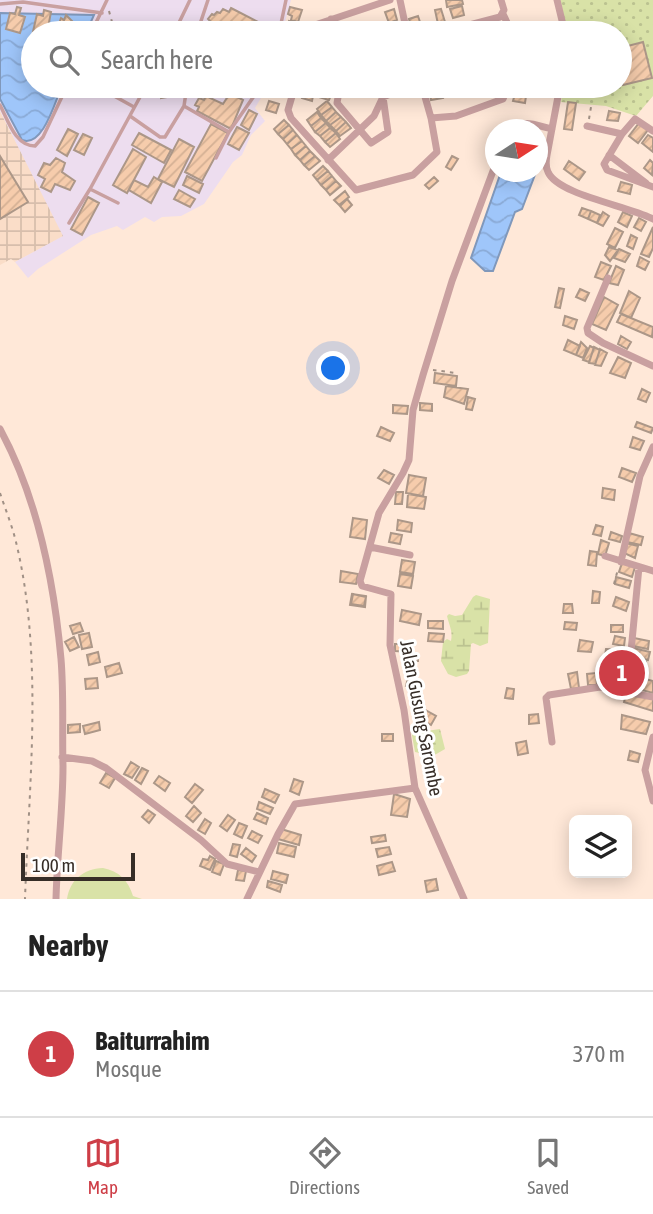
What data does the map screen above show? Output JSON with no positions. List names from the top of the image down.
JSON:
{
  "streets": {
    "street": ["Jalan Gusung Sarombe"]
  },
  "scale_bar": "100 m",
  "north": "right",
  "page": {
    "search": "Search here",
    "pins": "1",
    "scale": "100 m",
    "heading": "Nearby",
    "list": [
      {
        "mark": "1",
        "name": "Baiturrahim",
        "note": "Mosque",
        "value": "370 m"
      }
    ],
    "nav": ["Map", "Directions", "Saved"]
  }
}
